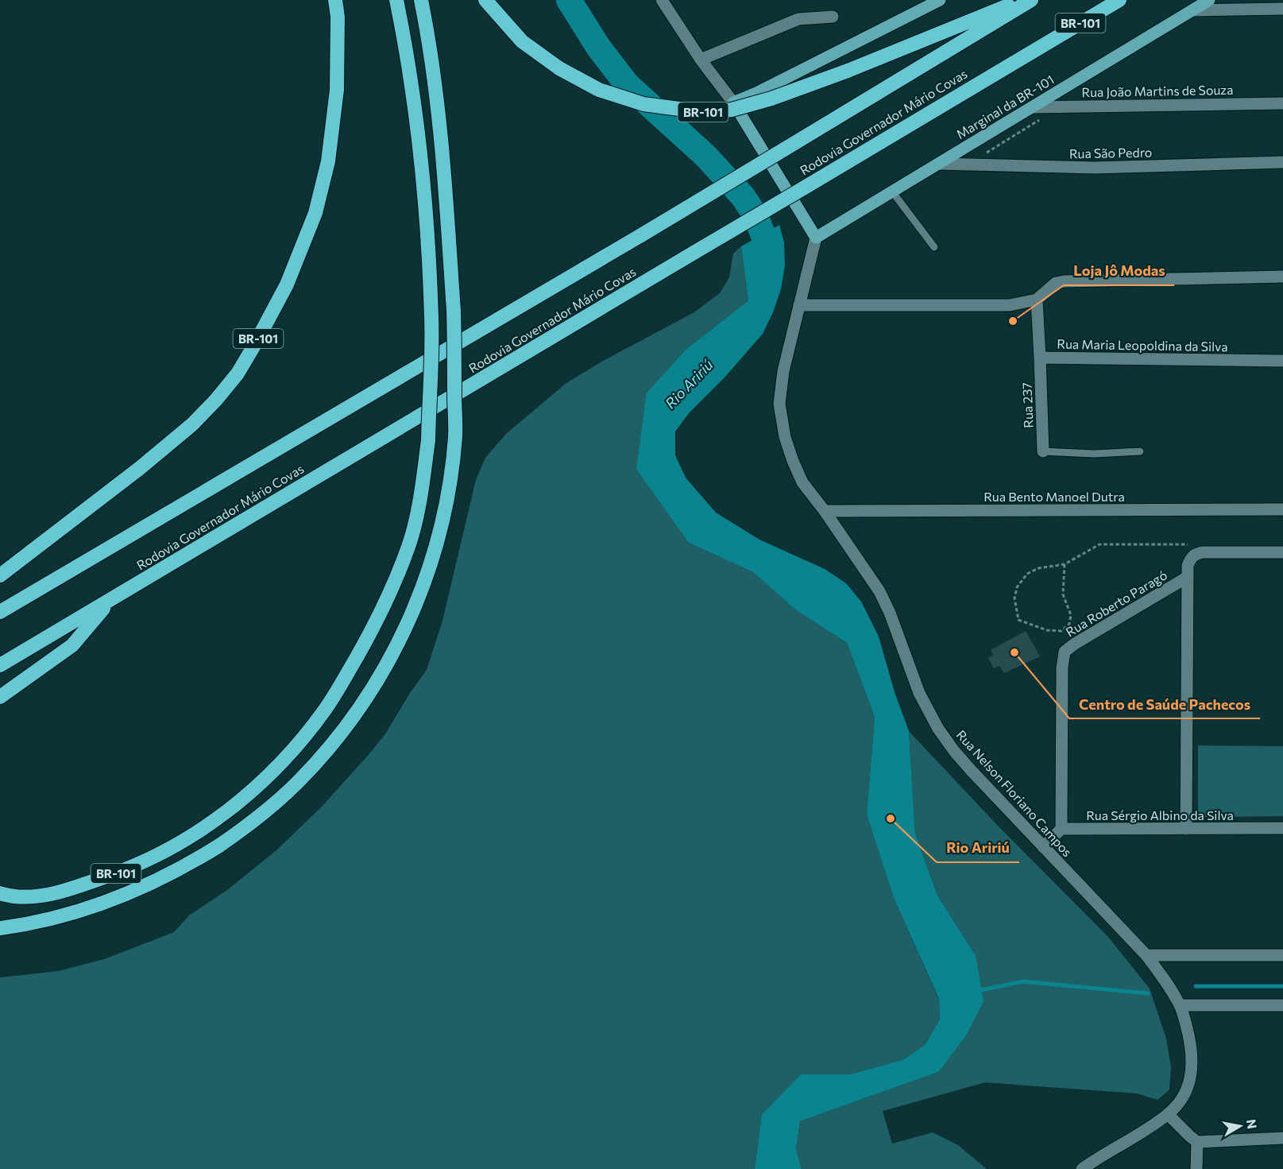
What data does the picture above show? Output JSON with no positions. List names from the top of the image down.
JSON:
{
  "streets": {
    "highway": ["BR-101", "Rodovia Governador Mário Covas"],
    "main road": ["Marginal da BR-101"],
    "street": [
      "Rua João Martins de Souza",
      "Rua São Pedro",
      "Rua Maria Leopoldina da Silva",
      "Rua 237",
      "Rua Bento Manoel Dutra",
      "Rua Roberto Paragó",
      "Rua Nelson Floriano Campos",
      "Rua Sérgio Albino da Silva"
    ]
  },
  "crossings": [
    ["BR-101", "Rodovia Governador Mário Covas"],
    ["Rua João Martins de Souza", "Marginal da BR-101"],
    ["Marginal da BR-101", "Rua São Pedro"],
    ["Marginal da BR-101", "Rua Nelson Floriano Campos"],
    ["Rua Maria Leopoldina da Silva", "Rua 237"],
    ["Rua Bento Manoel Dutra", "Rua Nelson Floriano Campos"],
    ["Rua Roberto Paragó", "Rua Sérgio Albino da Silva"]
  ],
  "water": ["Rio Aririú"],
  "places": ["Loja Jô Modas", "Centro de Saúde Pachecos", "Rio Aririú"],
  "north": "right"
}
